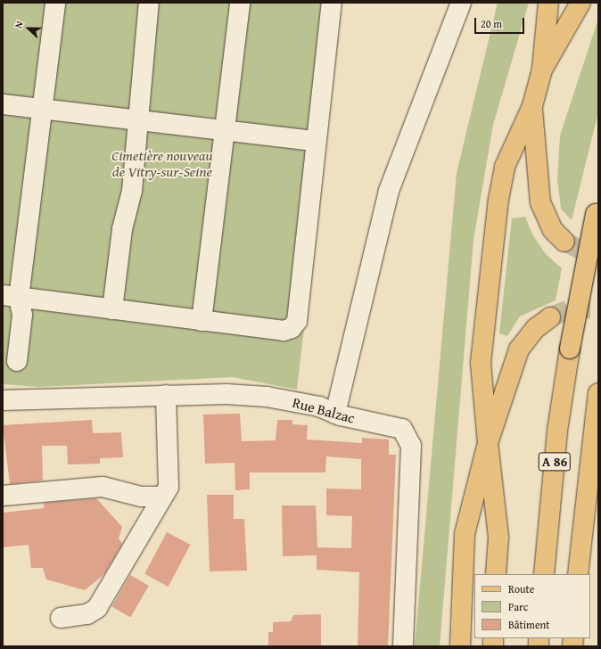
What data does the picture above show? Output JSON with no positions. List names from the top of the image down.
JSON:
{
  "streets": {
    "main road": ["A 86"],
    "street": ["Rue Balzac"]
  },
  "parks": ["Cimetière nouveau de Vitry-sur-Seine"],
  "legend": ["Route", "Parc", "Bâtiment"],
  "scale_bar": "20 m",
  "north": "left"
}
